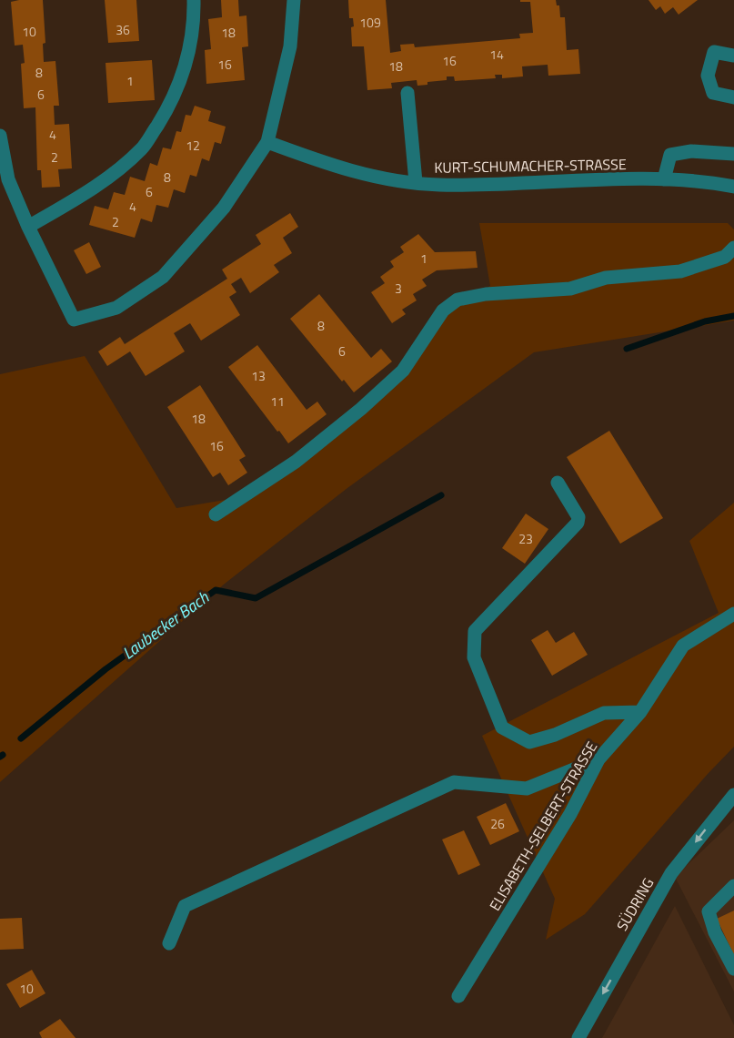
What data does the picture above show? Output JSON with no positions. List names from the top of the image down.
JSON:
{
  "streets": {
    "street": ["KURT-SCHUMACHER-STRASSE", "ELISABETH-SELBERT-STRASSE", "SÜDRING"]
  },
  "one_way": ["SÜDRING"],
  "water": ["Laubecker Bach"],
  "house_numbers": [
    "109",
    "36",
    "10",
    "18",
    "14",
    "16",
    "16",
    "18",
    "8",
    "1",
    "6",
    "4",
    "12",
    "2",
    "8",
    "6",
    "4",
    "2",
    "1",
    "3",
    "8",
    "6",
    "13",
    "11",
    "18",
    "16",
    "23",
    "26",
    "10"
  ]
}
